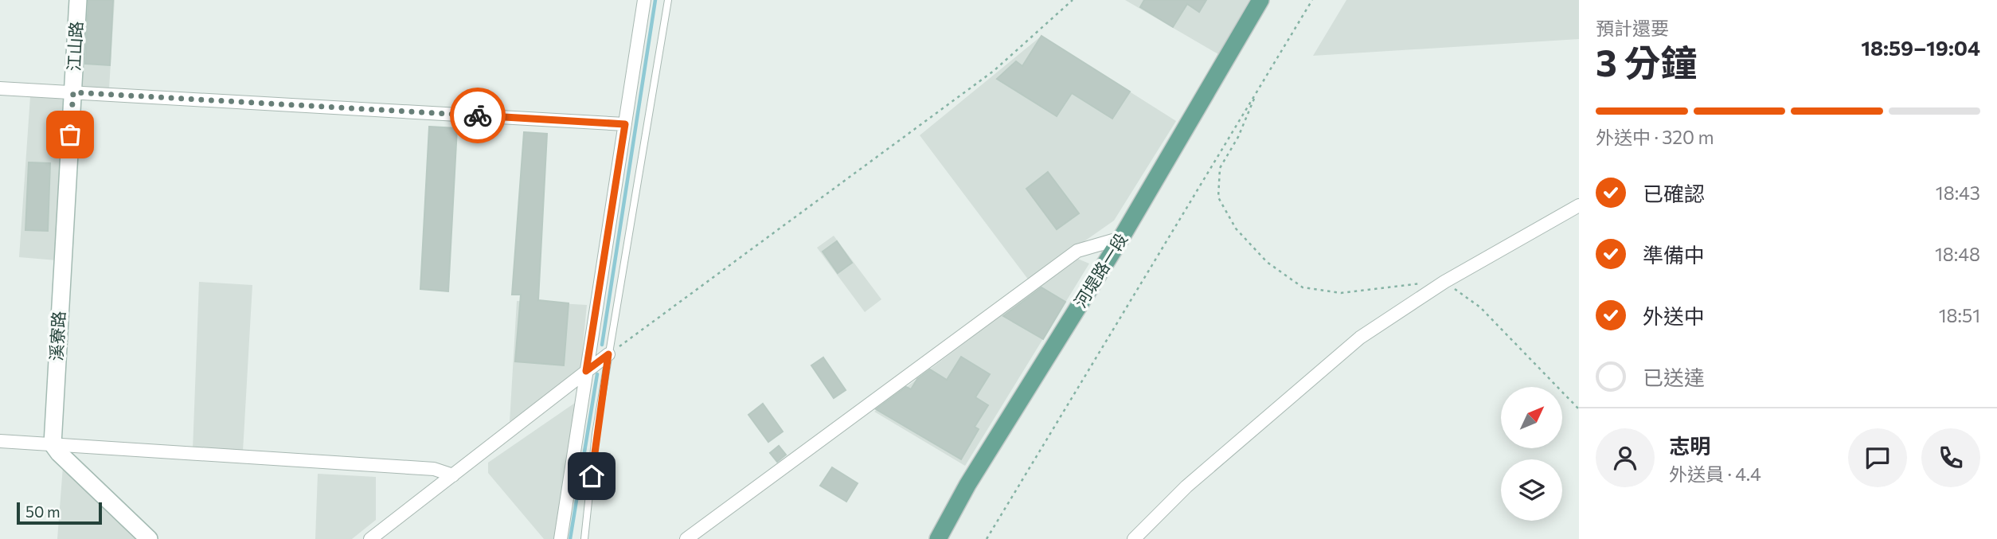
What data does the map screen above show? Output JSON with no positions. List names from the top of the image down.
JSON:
{
  "streets": {
    "main road": ["河堤路一段"],
    "street": ["江山路", "溪寮路"]
  },
  "crossings": [
    ["江山路", "溪寮路"]
  ],
  "scale_bar": "50 m",
  "north": "top right",
  "page": {
    "heading": ["3 分鐘", "預計還要", "18:59–19:04"],
    "panel": ["志明", "外送員 · 4.4"],
    "bar": "外送中 · 320 m",
    "list": [
      ["已確認", "18:43"],
      ["準備中", "18:48"],
      ["外送中", "18:51"],
      "已送達"
    ],
    "scale": "50 m"
  }
}
